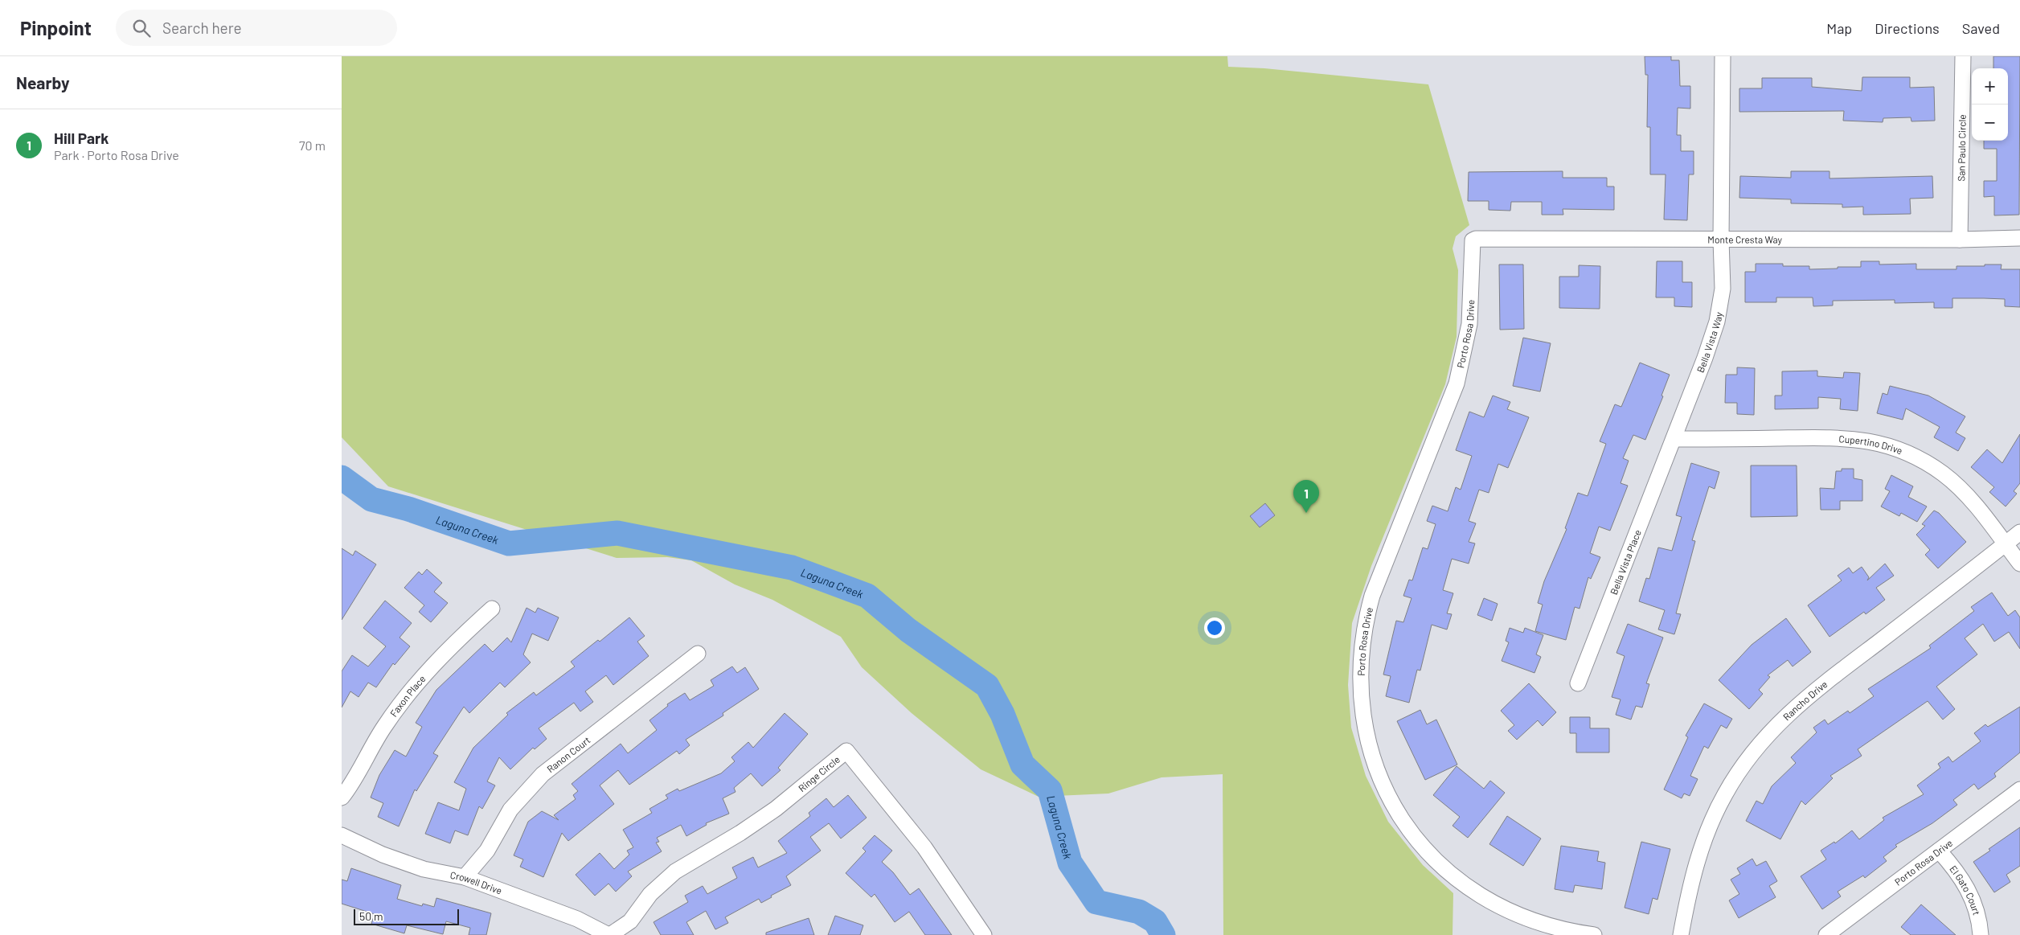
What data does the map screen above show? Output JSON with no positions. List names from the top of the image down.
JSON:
{
  "streets": {
    "street": [
      "San Paulo Circle",
      "Monte Cresta Way",
      "Porto Rosa Drive",
      "Bella Vista Way",
      "Cupertino Drive",
      "Bella Vista Place",
      "Faxon Place",
      "Rancho Drive",
      "Ranon Court",
      "Ringe Circle",
      "Crowell Drive",
      "El Gato Court"
    ]
  },
  "crossings": [
    ["San Paulo Circle", "Monte Cresta Way"],
    ["Monte Cresta Way", "Porto Rosa Drive"],
    ["Monte Cresta Way", "Bella Vista Way"],
    ["Porto Rosa Drive", "El Gato Court"],
    ["Bella Vista Way", "Cupertino Drive"],
    ["Bella Vista Way", "Bella Vista Place"],
    ["Cupertino Drive", "Bella Vista Place"],
    ["Cupertino Drive", "Rancho Drive"],
    ["Ranon Court", "Crowell Drive"],
    ["Ringe Circle", "Crowell Drive"]
  ],
  "water": ["Laguna Creek"],
  "scale_bar": "50 m",
  "page": {
    "header": "Pinpoint",
    "search": "Search here",
    "nav": ["Map", "Directions", "Saved"],
    "heading": "Nearby",
    "map_buttons": ["+", "−"],
    "list": [
      {
        "mark": "1",
        "name": "Hill Park",
        "note": "Park · Porto Rosa Drive",
        "value": "70 m"
      }
    ],
    "pins": "1",
    "scale": "50 m"
  }
}
